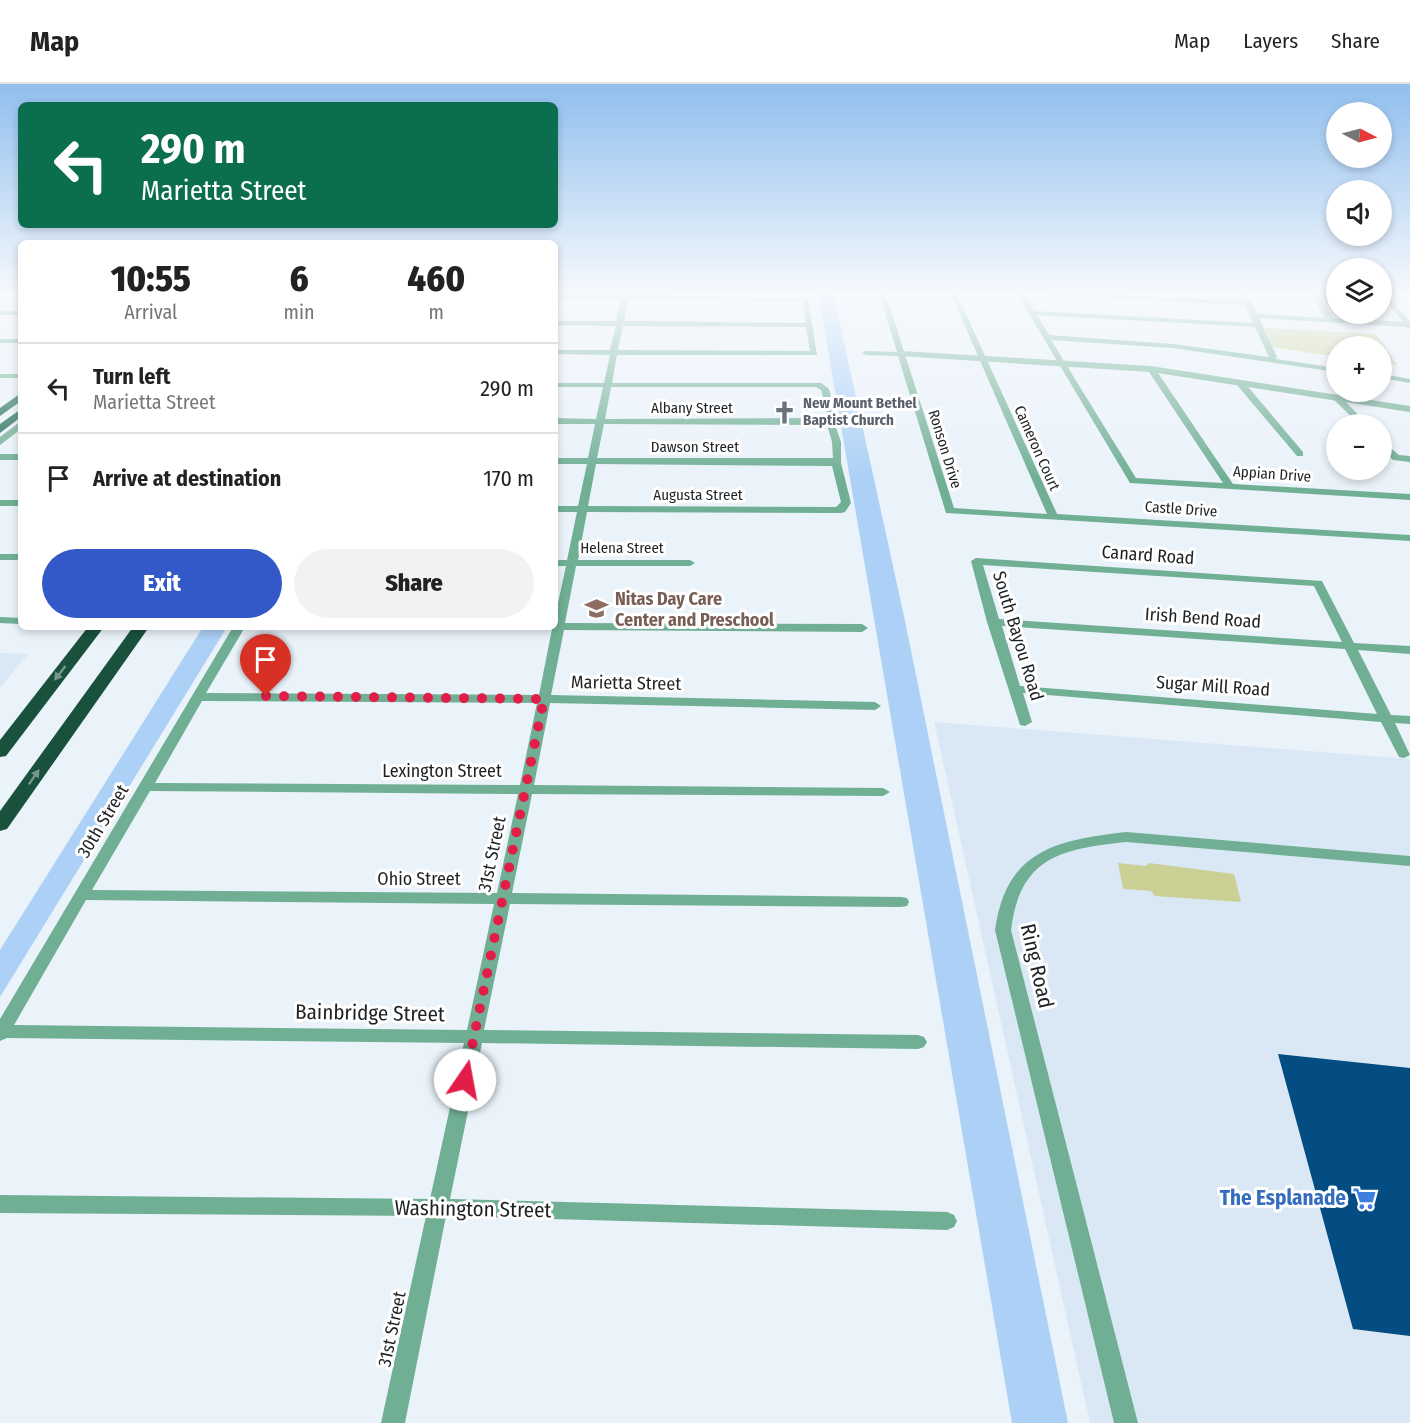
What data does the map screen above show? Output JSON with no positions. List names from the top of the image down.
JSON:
{
  "streets": {
    "street": [
      "Albany Street",
      "Dawson Street",
      "Cameron Court",
      "Ronson Drive",
      "Appian Drive",
      "Augusta Street",
      "Castle Drive",
      "Helena Street",
      "Canard Road",
      "Irish Bend Road",
      "South Bayou Road",
      "Marietta Street",
      "Sugar Mill Road",
      "Lexington Street",
      "30th Street",
      "31st Street",
      "Ohio Street",
      "Ring Road",
      "Bainbridge Street",
      "Washington Street"
    ]
  },
  "crossings": [
    ["Albany Street", "31st Street"],
    ["Dawson Street", "Augusta Street"],
    ["Dawson Street", "31st Street"],
    ["Cameron Court", "Castle Drive"],
    ["Ronson Drive", "Castle Drive"],
    ["Augusta Street", "31st Street"],
    ["Helena Street", "31st Street"],
    ["Canard Road", "Irish Bend Road"],
    ["Canard Road", "South Bayou Road"],
    ["Irish Bend Road", "South Bayou Road"],
    ["South Bayou Road", "Sugar Mill Road"],
    ["Marietta Street", "30th Street"],
    ["Marietta Street", "31st Street"],
    ["Lexington Street", "30th Street"],
    ["Lexington Street", "31st Street"],
    ["30th Street", "Ohio Street"],
    ["30th Street", "Bainbridge Street"],
    ["31st Street", "Ohio Street"],
    ["31st Street", "Bainbridge Street"],
    ["31st Street", "Washington Street"]
  ],
  "places": {
    "church": ["New Mount Bethel Baptist Church"],
    "school or university": ["Nitas Day Care Center and Preschool"],
    "supermarket": ["The Esplanade"]
  },
  "north": "right",
  "page": {
    "header": "Map",
    "nav": ["Map", "Layers", "Share"],
    "map_buttons": ["+", "−"],
    "turn": ["290 m", "Marietta Street"],
    "eta": [
      "10:55",
      "Arrival",
      "6",
      "min",
      "460",
      "m"
    ],
    "list": [
      {
        "name": "Turn left",
        "note": "Marietta Street",
        "value": "290 m"
      },
      {
        "name": "Arrive at destination",
        "value": "170 m"
      }
    ],
    "buttons": ["Exit", "Share"]
  }
}
